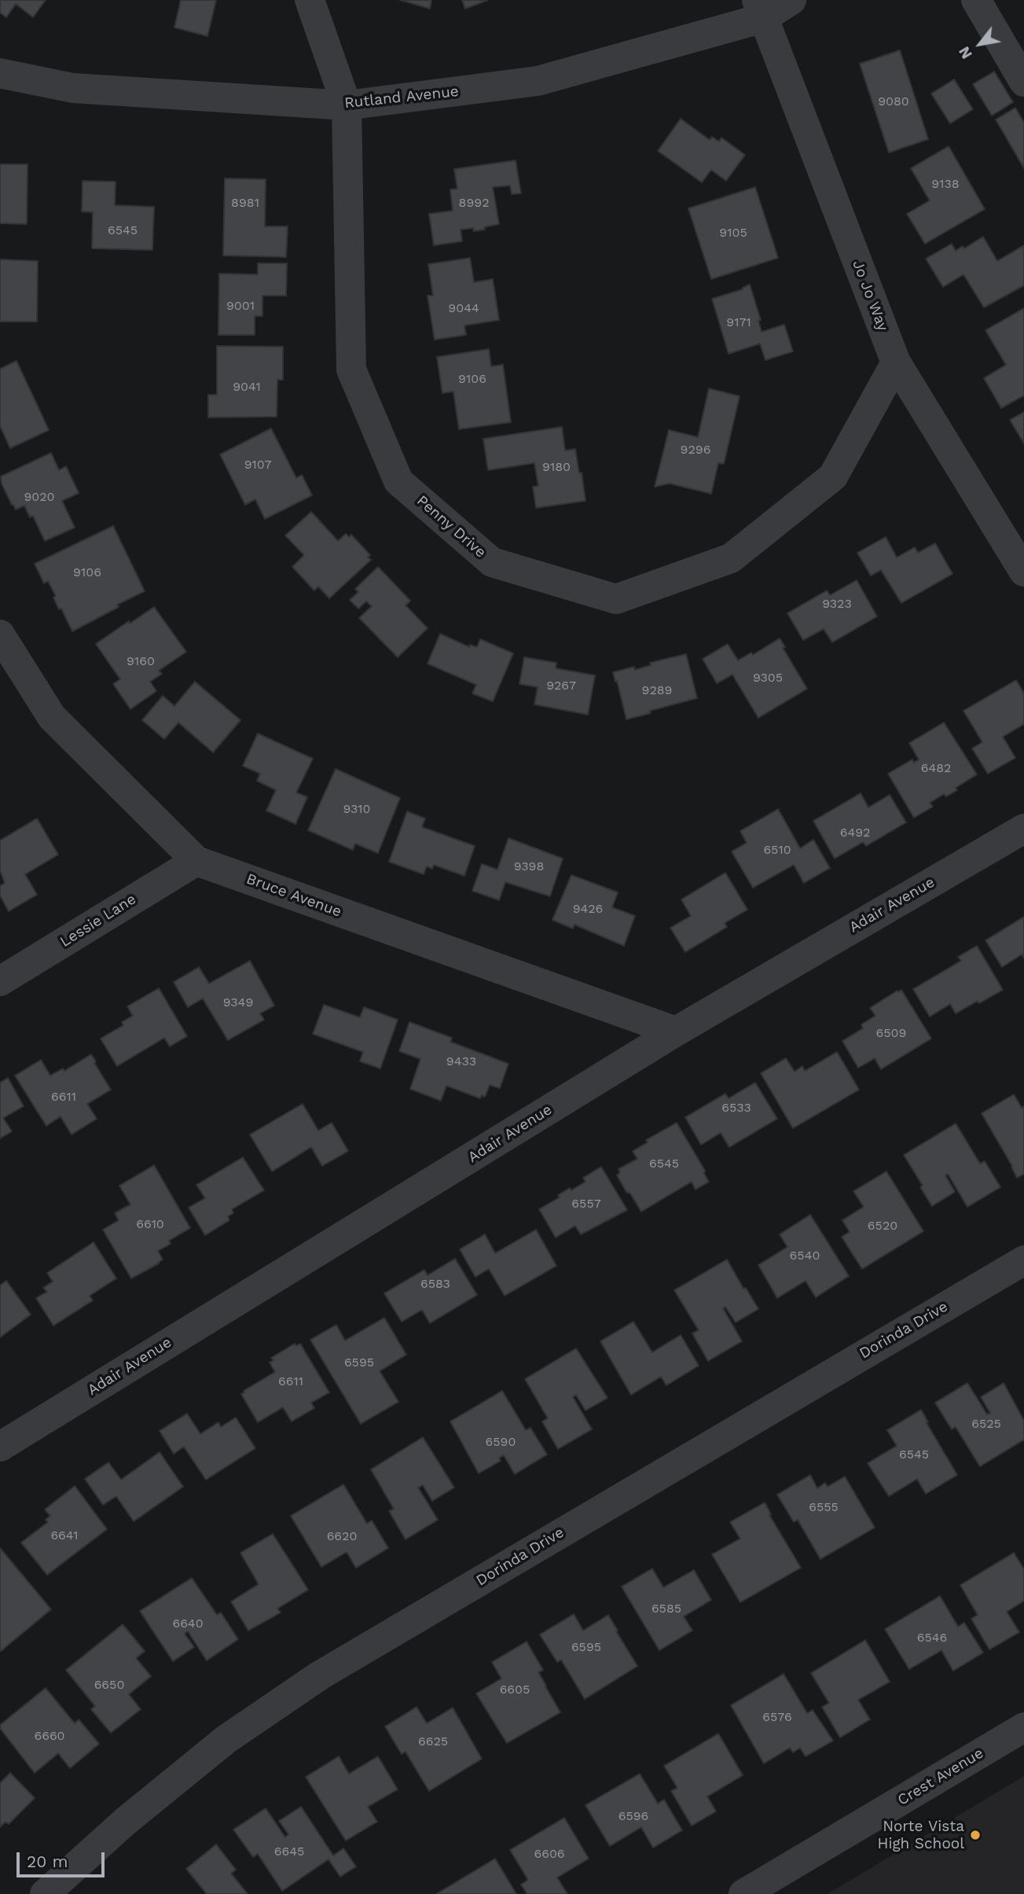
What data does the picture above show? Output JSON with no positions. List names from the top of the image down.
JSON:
{
  "streets": {
    "street": [
      "Rutland Avenue",
      "Jo Jo Way",
      "Penny Drive",
      "Bruce Avenue",
      "Adair Avenue",
      "Lessie Lane",
      "Dorinda Drive",
      "Crest Avenue"
    ]
  },
  "crossings": [
    ["Rutland Avenue", "Jo Jo Way"],
    ["Rutland Avenue", "Penny Drive"],
    ["Jo Jo Way", "Penny Drive"],
    ["Bruce Avenue", "Adair Avenue"],
    ["Bruce Avenue", "Lessie Lane"]
  ],
  "places": ["Norte Vista High School"],
  "house_numbers": [
    "9080",
    "9138",
    "8981",
    "8992",
    "6545",
    "9105",
    "9001",
    "9044",
    "9171",
    "9106",
    "9041",
    "9296",
    "9107",
    "9180",
    "9020",
    "9106",
    "9323",
    "9160",
    "9305",
    "9267",
    "9289",
    "6482",
    "9310",
    "6492",
    "6510",
    "9398",
    "9426",
    "9349",
    "6509",
    "9433",
    "6611",
    "6533",
    "6545",
    "6557",
    "6610",
    "6520",
    "6540",
    "6583",
    "6595",
    "6611",
    "6525",
    "6590",
    "6545",
    "6555",
    "6641",
    "6620",
    "6585",
    "6640",
    "6546",
    "6595",
    "6650",
    "6605",
    "6576",
    "6660",
    "6625",
    "6596",
    "6645",
    "6606"
  ],
  "scale_bar": "20 m",
  "north": "bottom left"
}
